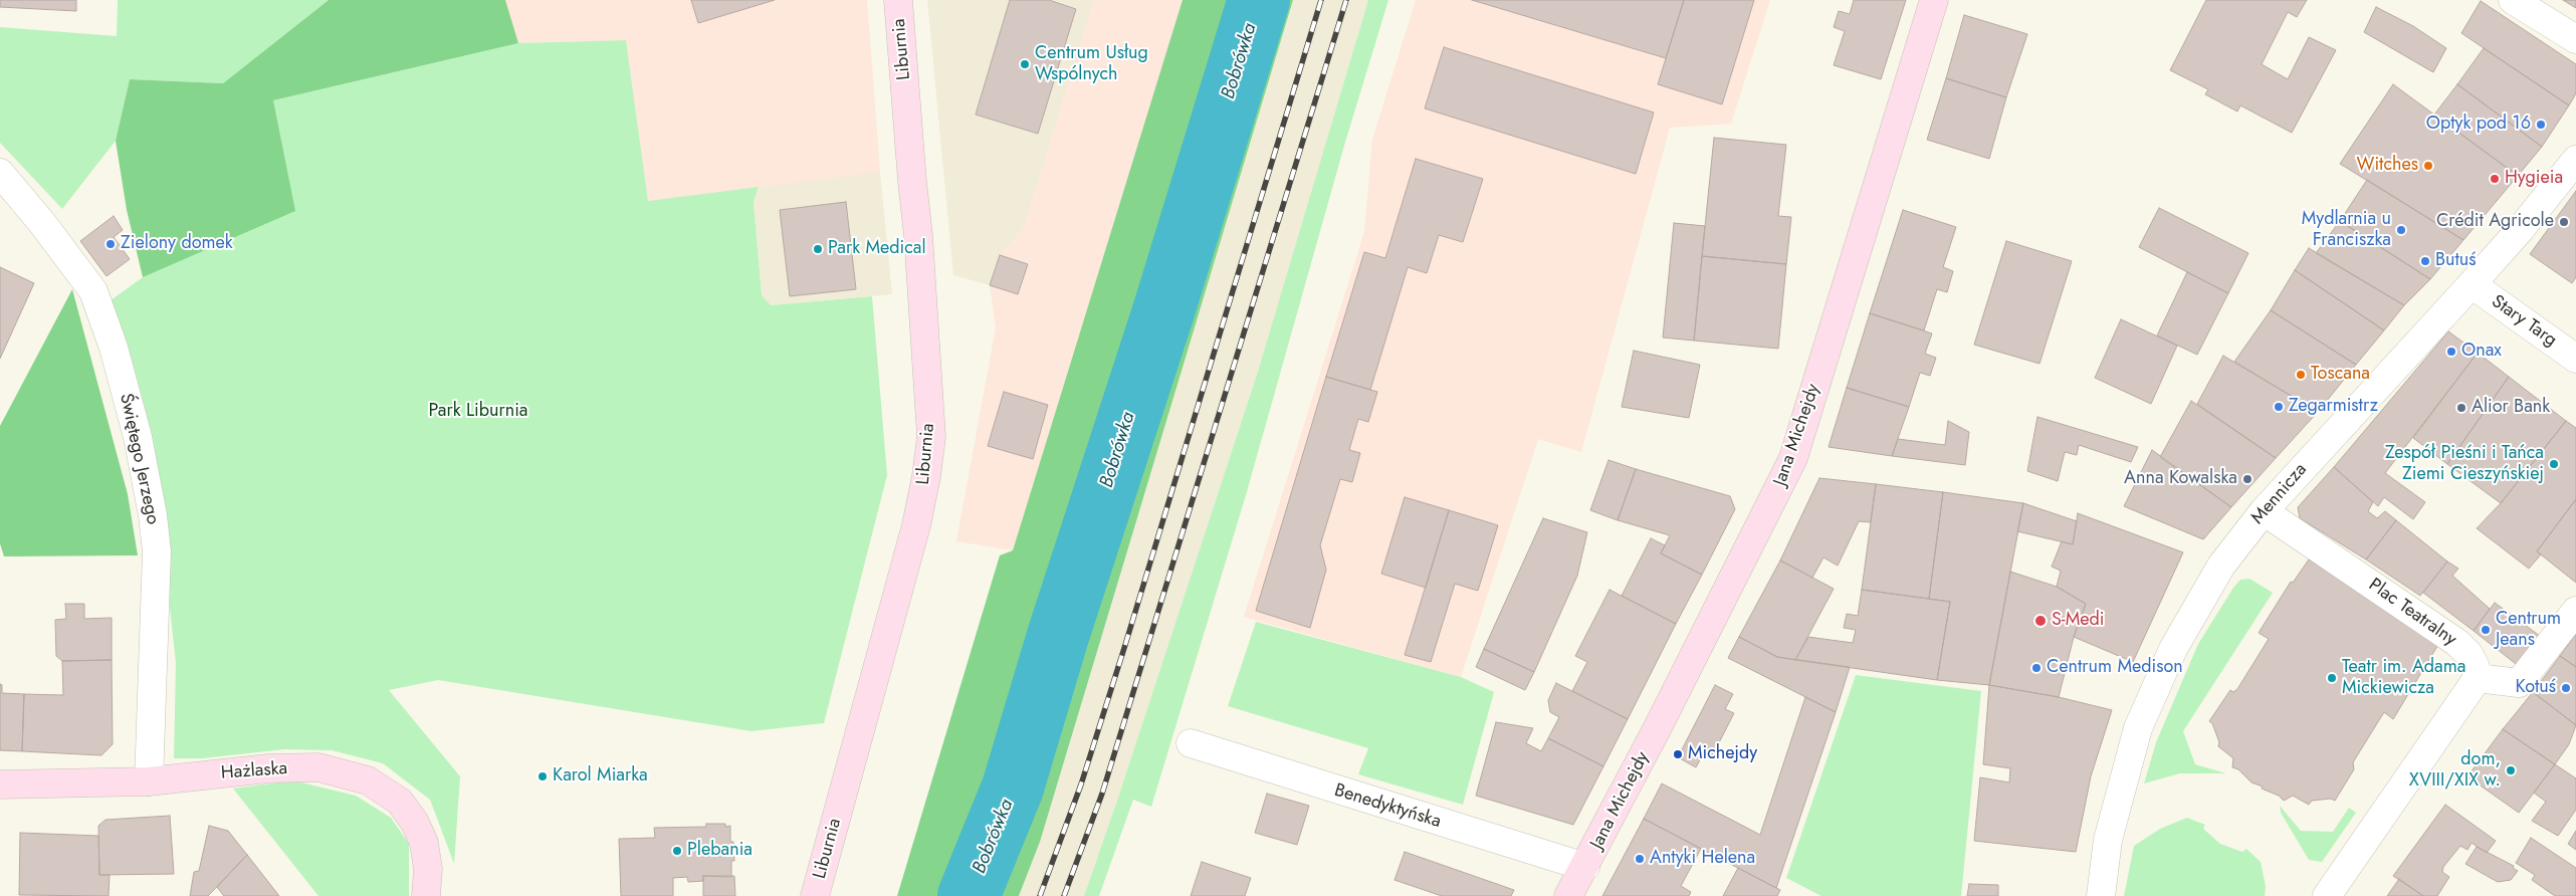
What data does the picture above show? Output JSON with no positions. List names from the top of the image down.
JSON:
{
  "streets": {
    "street": [
      "Liburnia",
      "Stary Targ",
      "Jana Michejdy",
      "Świętego Jerzego",
      "Mennicza",
      "Plac Teatralny",
      "Hażlaska",
      "Benedyktyńska"
    ]
  },
  "crossings": [
    ["Stary Targ", "Mennicza"],
    ["Jana Michejdy", "Benedyktyńska"],
    ["Świętego Jerzego", "Hażlaska"],
    ["Mennicza", "Plac Teatralny"]
  ],
  "water": ["Bobrówka"],
  "parks": ["Park Liburnia"],
  "places": [
    "Centrum Usług Wspólnych",
    "Optyk pod 16",
    "Witches",
    "Hygieia",
    "Crédit Agricole",
    "Mydlarnia u Franciszka",
    "Zielony domek",
    "Park Medical",
    "Butuś",
    "Onax",
    "Toscana",
    "Zegarmistrz",
    "Alior Bank",
    "Zespół Pieśni i Tańca Ziemi Cieszyńskiej",
    "Anna Kowalska",
    "S-Medi",
    "Centrum Jeans",
    "Centrum Medison",
    "Teatr im. Adama Mickiewicza",
    "Kotuś",
    "Michejdy",
    "dom, XVIII/XIX w.",
    "Karol Miarka",
    "Plebania",
    "Antyki Helena"
  ]
}
